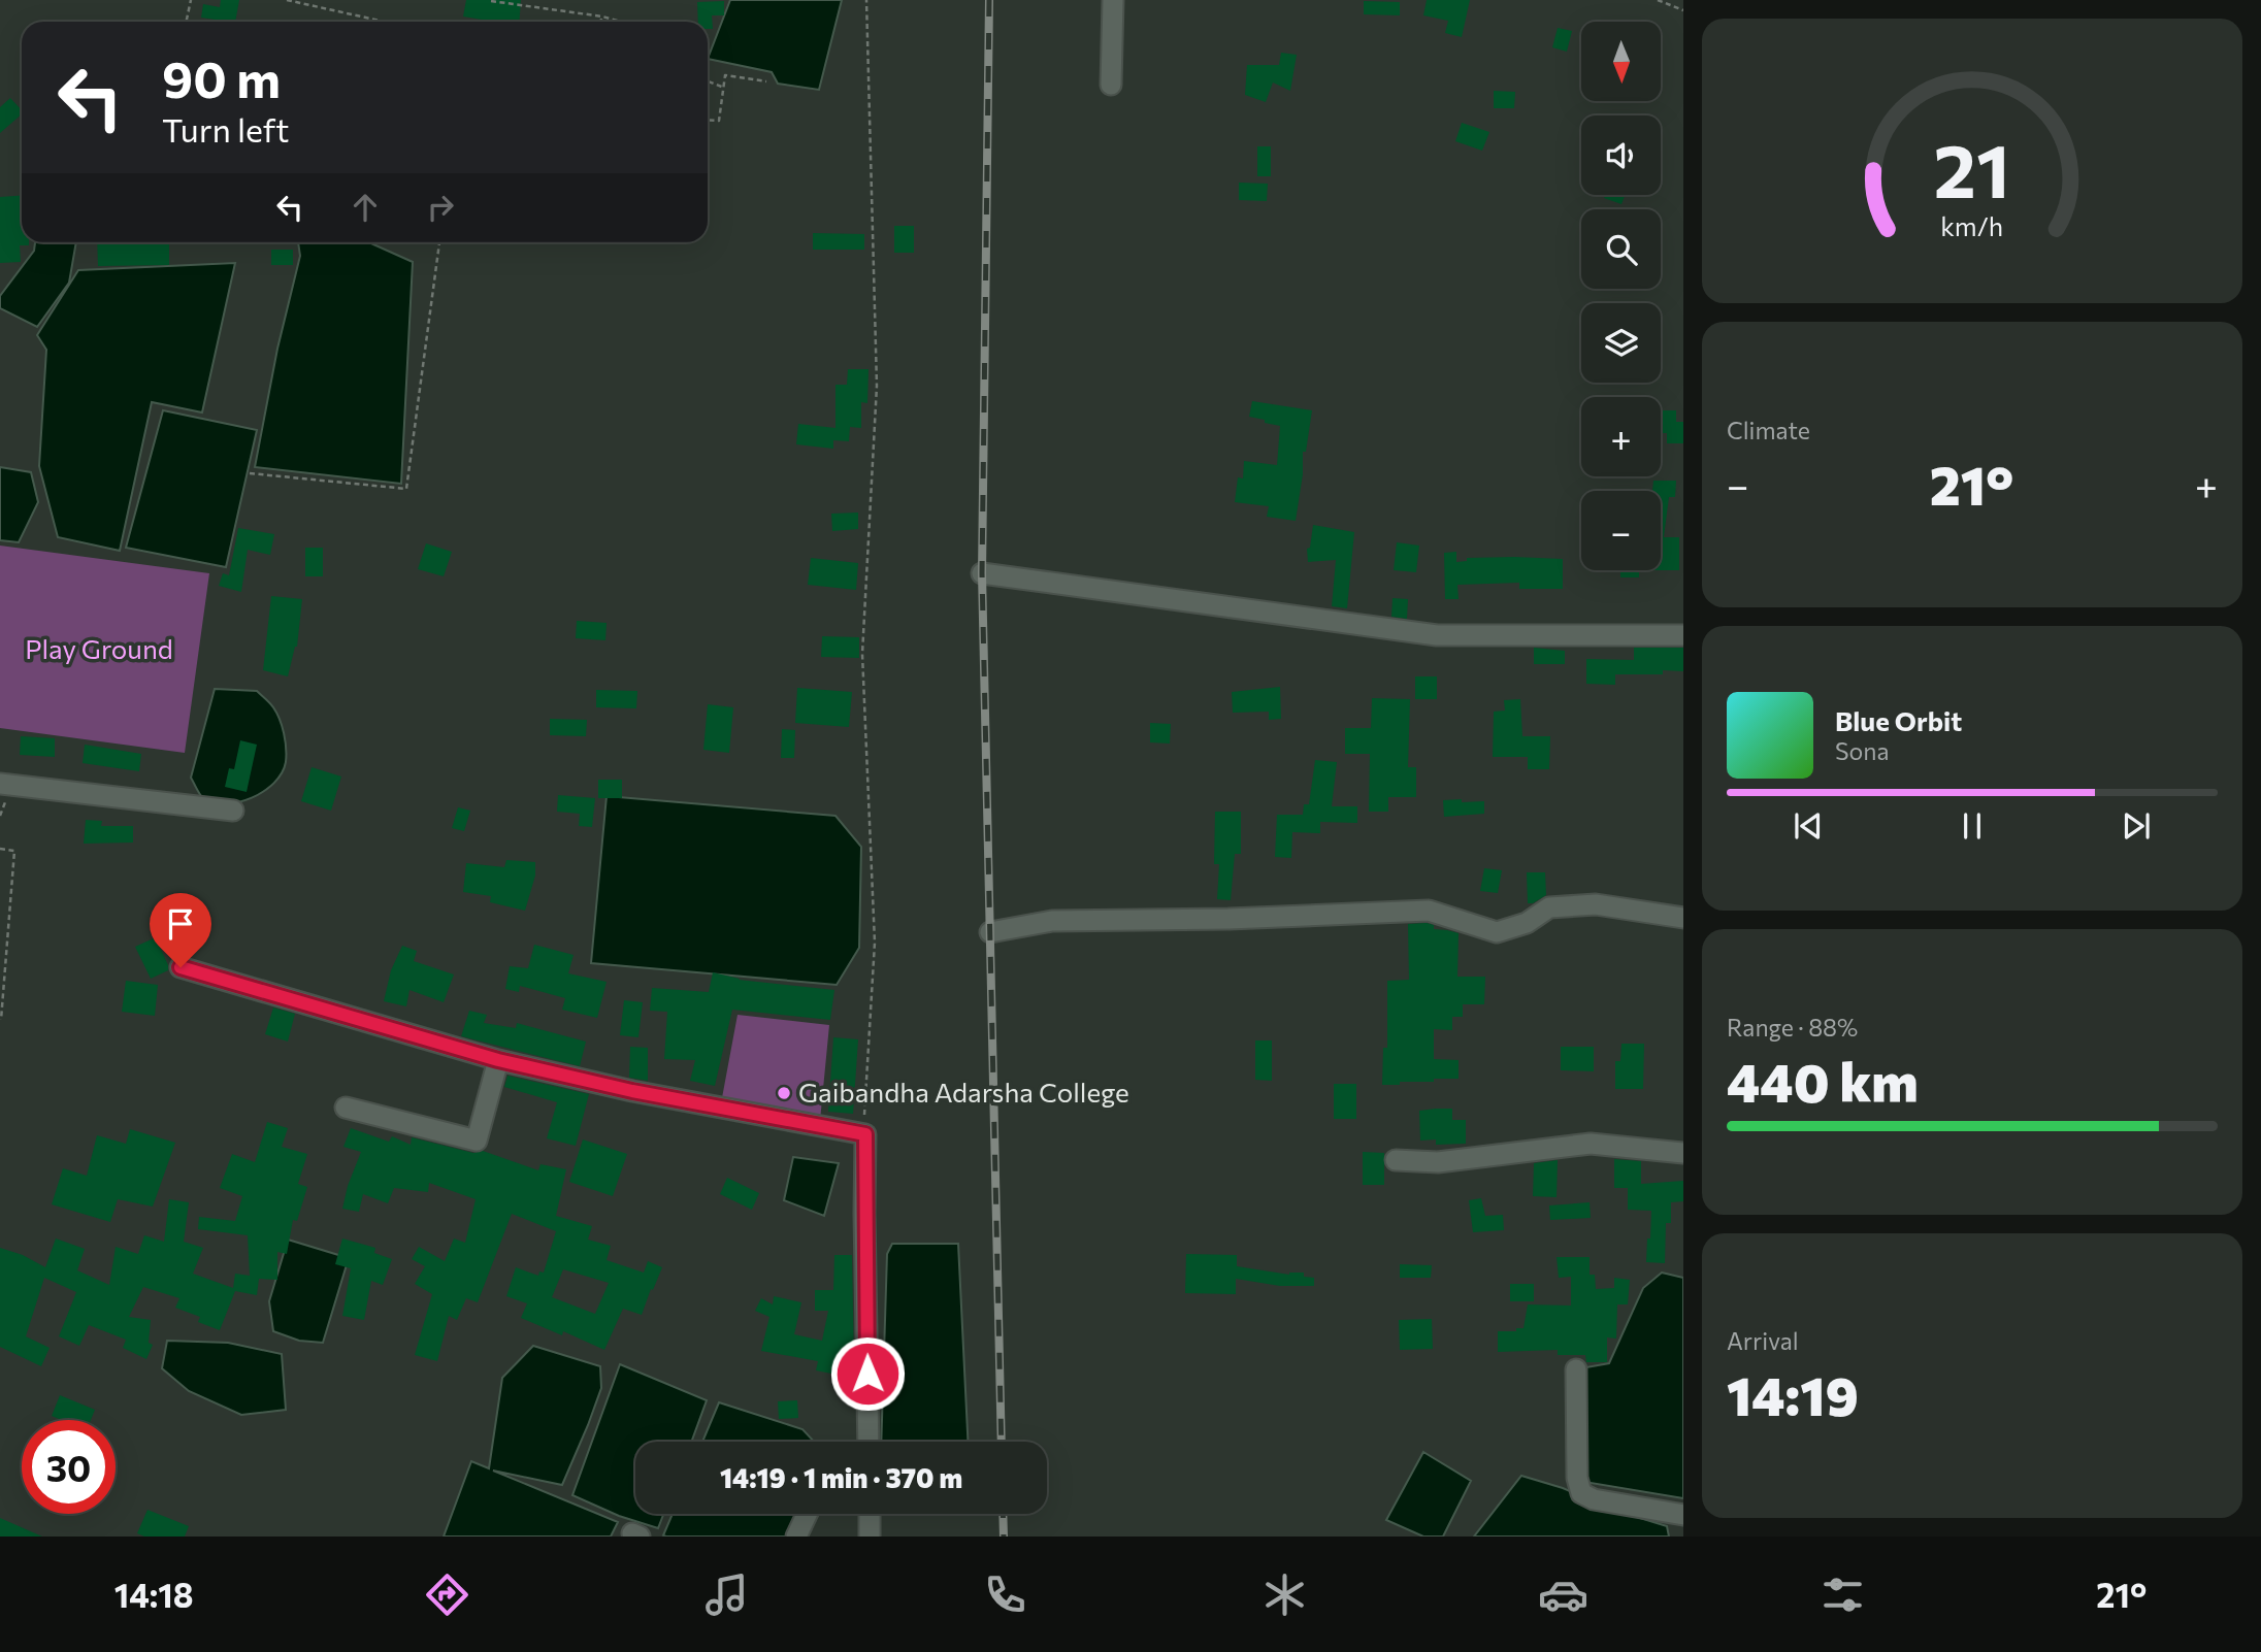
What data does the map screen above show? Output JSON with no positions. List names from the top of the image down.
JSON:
{
  "parks": ["Play Ground"],
  "places": ["Gaibandha Adarsha College"],
  "north": "bottom",
  "page": {
    "map_buttons": ["+", "−"],
    "turn": ["90 m", "Turn left"],
    "tile": [
      "Climate",
      ["Range · 88%", "440 km"],
      ["Arrival", "14:19"]
    ],
    "heat": ["−", "21°", "+"],
    "song": ["Blue Orbit", "Sona"],
    "limit": "30",
    "trip": "14:19 · 1 min · 370 m",
    "tabs": ["14:18", "21°"],
    "gauge": ["21", "km/h"]
  }
}
